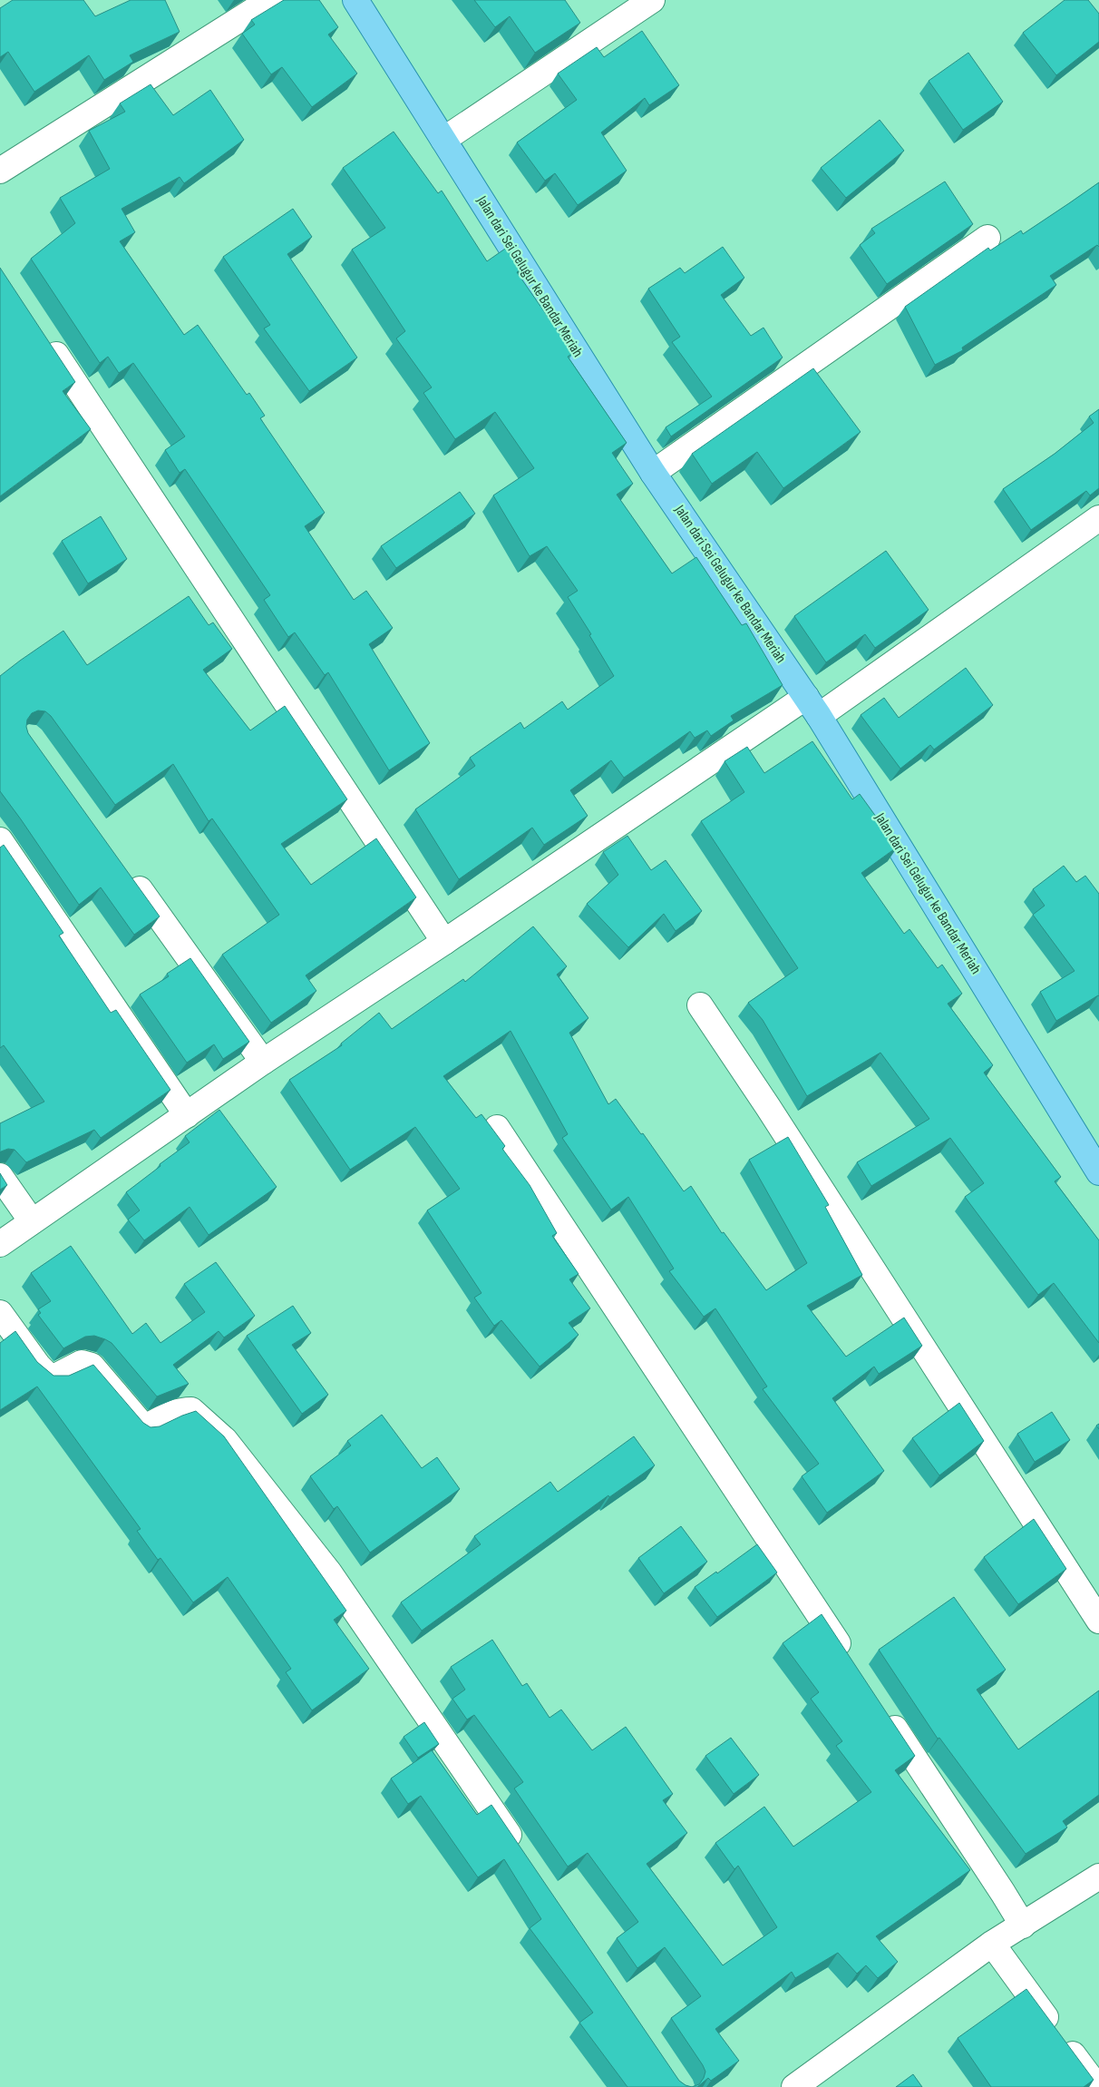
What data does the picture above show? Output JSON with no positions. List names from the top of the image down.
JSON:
{
  "streets": {
    "main road": ["Jalan dari Sei Gelugur ke Bandar Meriah"]
  }
}
